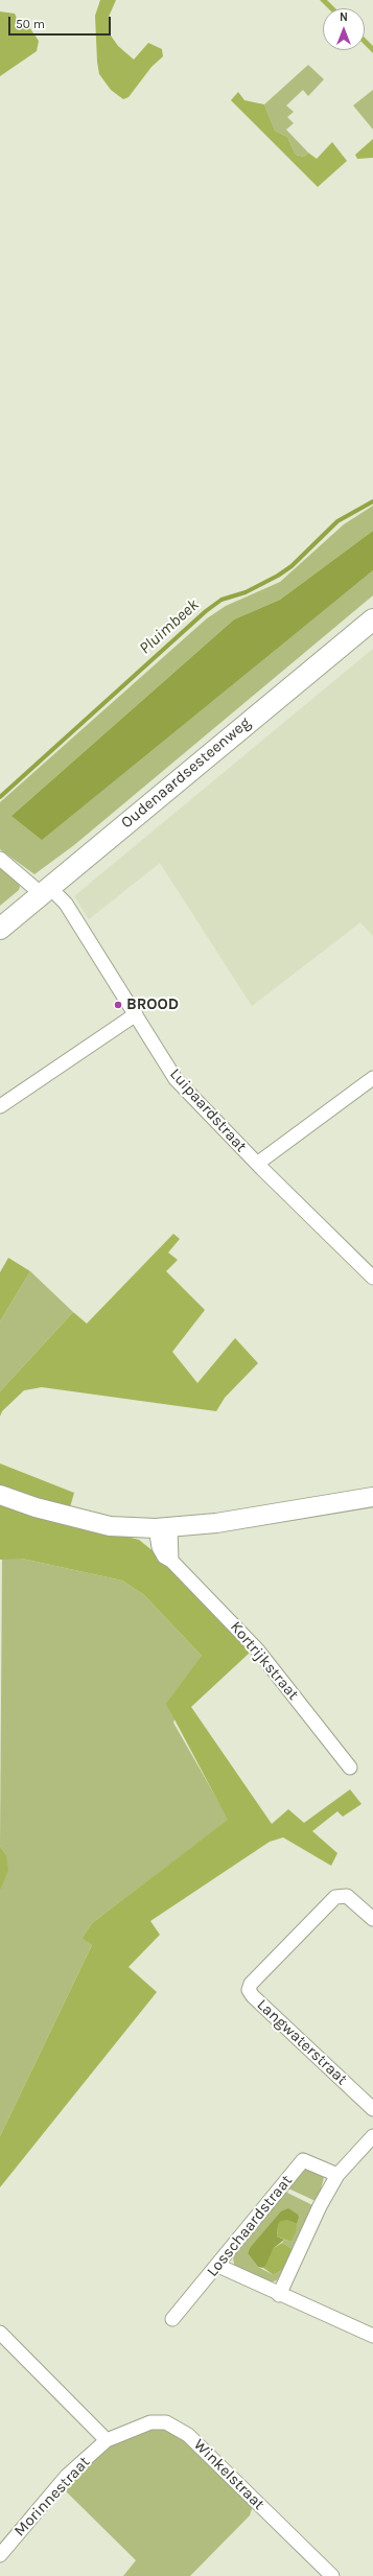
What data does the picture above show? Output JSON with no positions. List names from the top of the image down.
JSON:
{
  "streets": {
    "main road": ["Oudenaardsesteenweg"],
    "street": [
      "Luipaardstraat",
      "Kortrijkstraat",
      "Langwaterstraat",
      "Losschaardstraat",
      "Winkelstraat",
      "Morinnestraat"
    ]
  },
  "crossings": [
    ["Oudenaardsesteenweg", "Luipaardstraat"],
    ["Winkelstraat", "Morinnestraat"]
  ],
  "water": ["Pluimbeek"],
  "places": ["BROOD"],
  "scale_bar": "50 m",
  "north": "top"
}
